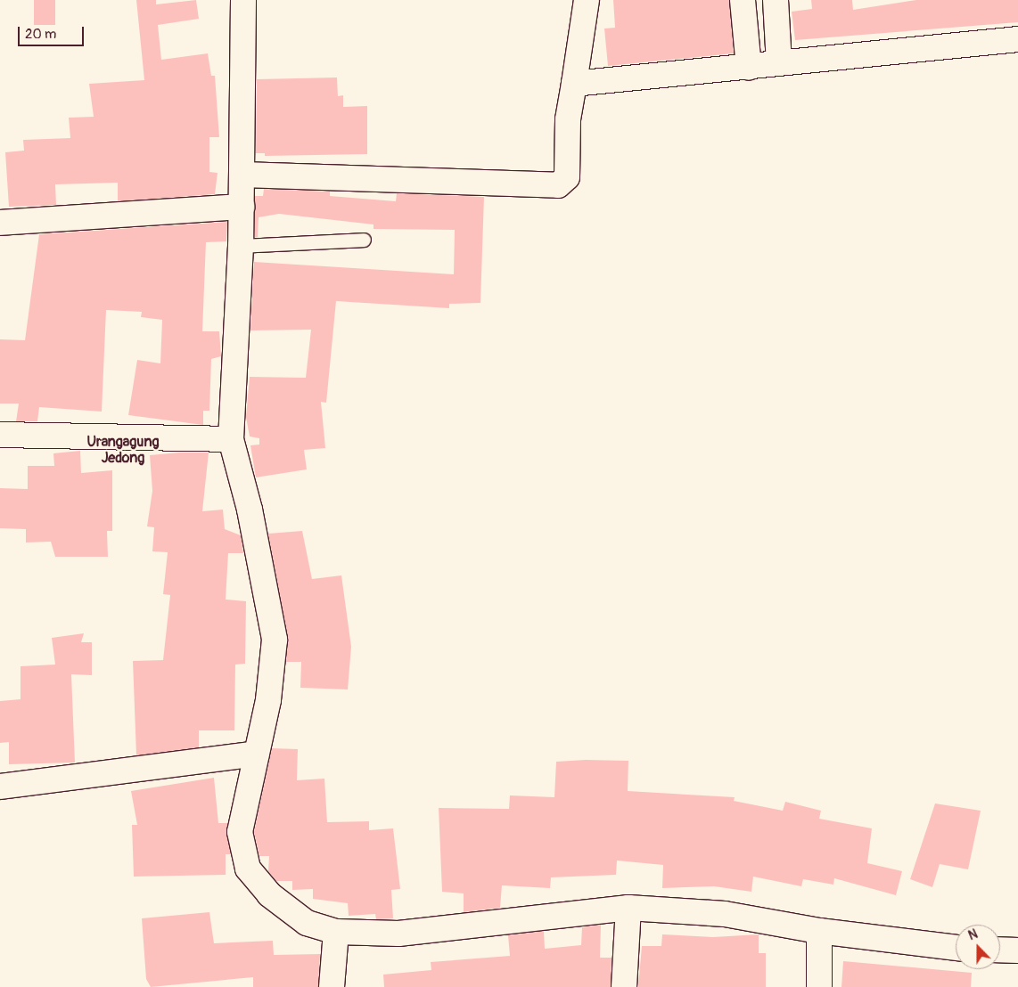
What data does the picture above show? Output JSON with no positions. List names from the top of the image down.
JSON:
{
  "districts": ["Urangagung Jedong"],
  "scale_bar": "20 m",
  "north": "top"
}
